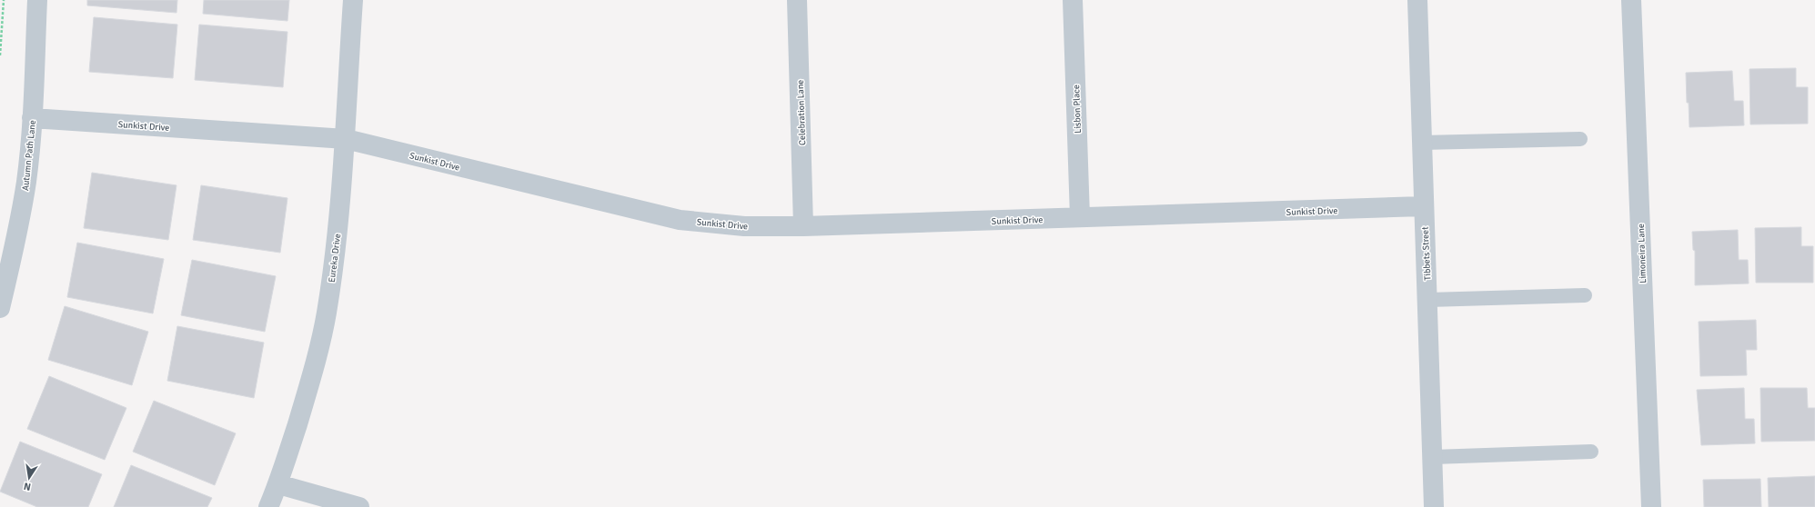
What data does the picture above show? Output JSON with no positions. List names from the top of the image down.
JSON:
{
  "streets": {
    "street": [
      "Lisbon Place",
      "Celebration Lane",
      "Sunkist Drive",
      "Autumn Path Lane",
      "Tibbets Street",
      "Limoneira Lane",
      "Eureka Drive"
    ]
  },
  "crossings": [
    ["Lisbon Place", "Sunkist Drive"],
    ["Celebration Lane", "Sunkist Drive"],
    ["Sunkist Drive", "Autumn Path Lane"],
    ["Sunkist Drive", "Tibbets Street"],
    ["Sunkist Drive", "Eureka Drive"]
  ],
  "north": "bottom"
}
